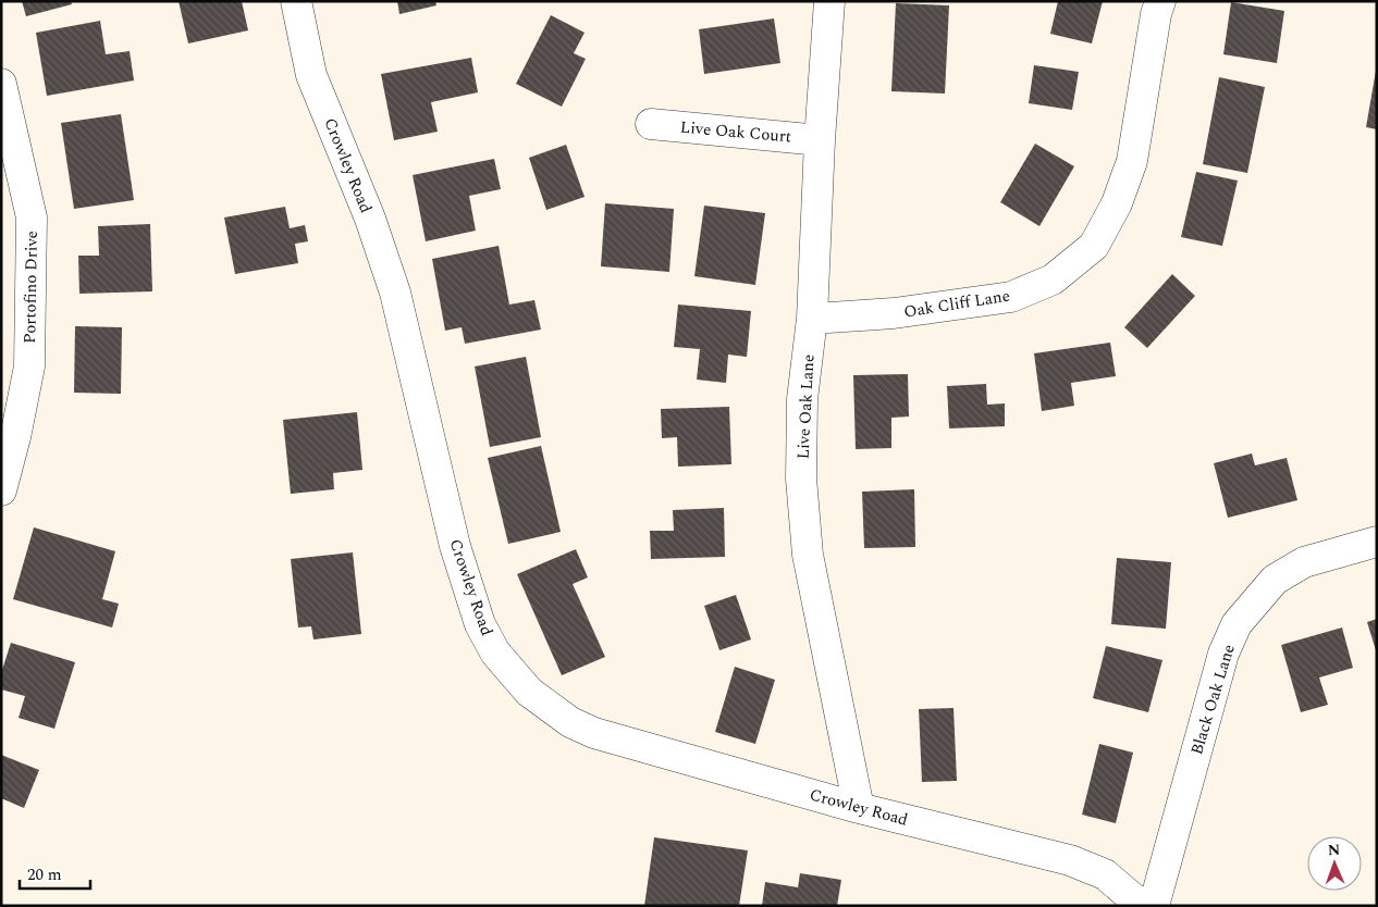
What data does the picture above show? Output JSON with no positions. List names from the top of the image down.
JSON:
{
  "streets": {
    "street": [
      "Live Oak Court",
      "Crowley Road",
      "Portofino Drive",
      "Oak Cliff Lane",
      "Live Oak Lane",
      "Black Oak Lane"
    ]
  },
  "crossings": [
    ["Live Oak Court", "Live Oak Lane"],
    ["Crowley Road", "Live Oak Lane"],
    ["Oak Cliff Lane", "Live Oak Lane"]
  ],
  "scale_bar": "20 m",
  "north": "top"
}
